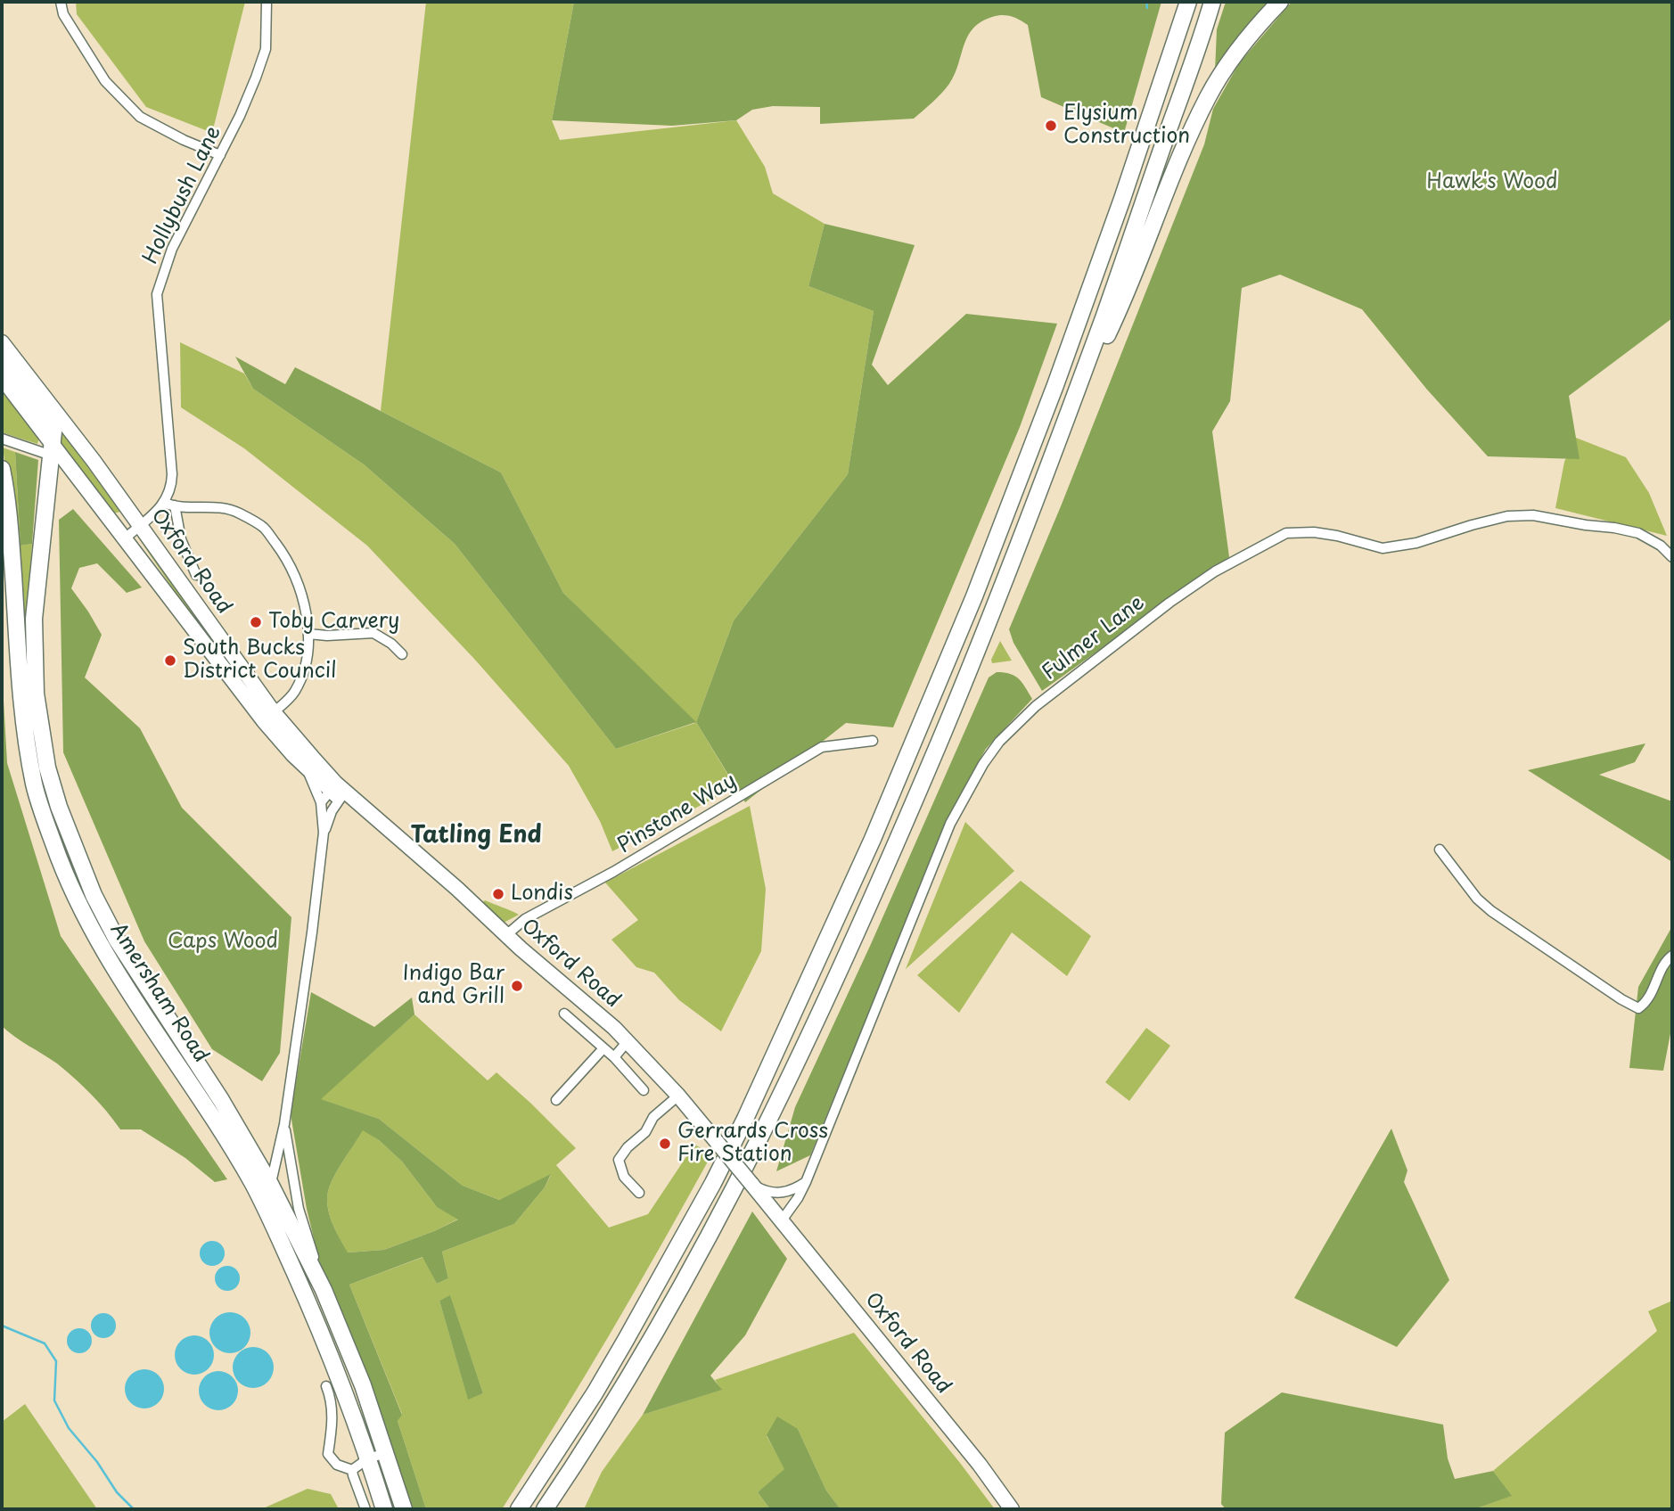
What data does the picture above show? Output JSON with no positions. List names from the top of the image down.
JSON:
{
  "streets": {
    "highway": ["Amersham Road"],
    "main road": ["Oxford Road"],
    "street": ["Hollybush Lane", "Fulmer Lane", "Pinstone Way"]
  },
  "crossings": [
    ["Oxford Road", "Fulmer Lane"],
    ["Oxford Road", "Pinstone Way"]
  ],
  "districts": ["Tatling End"],
  "parks": ["Hawk's Wood", "Caps Wood"],
  "places": [
    "Elysium Construction",
    "Toby Carvery",
    "South Bucks District Council",
    "Londis",
    "Indigo Bar and Grill",
    "Gerrards Cross Fire Station"
  ]
}
